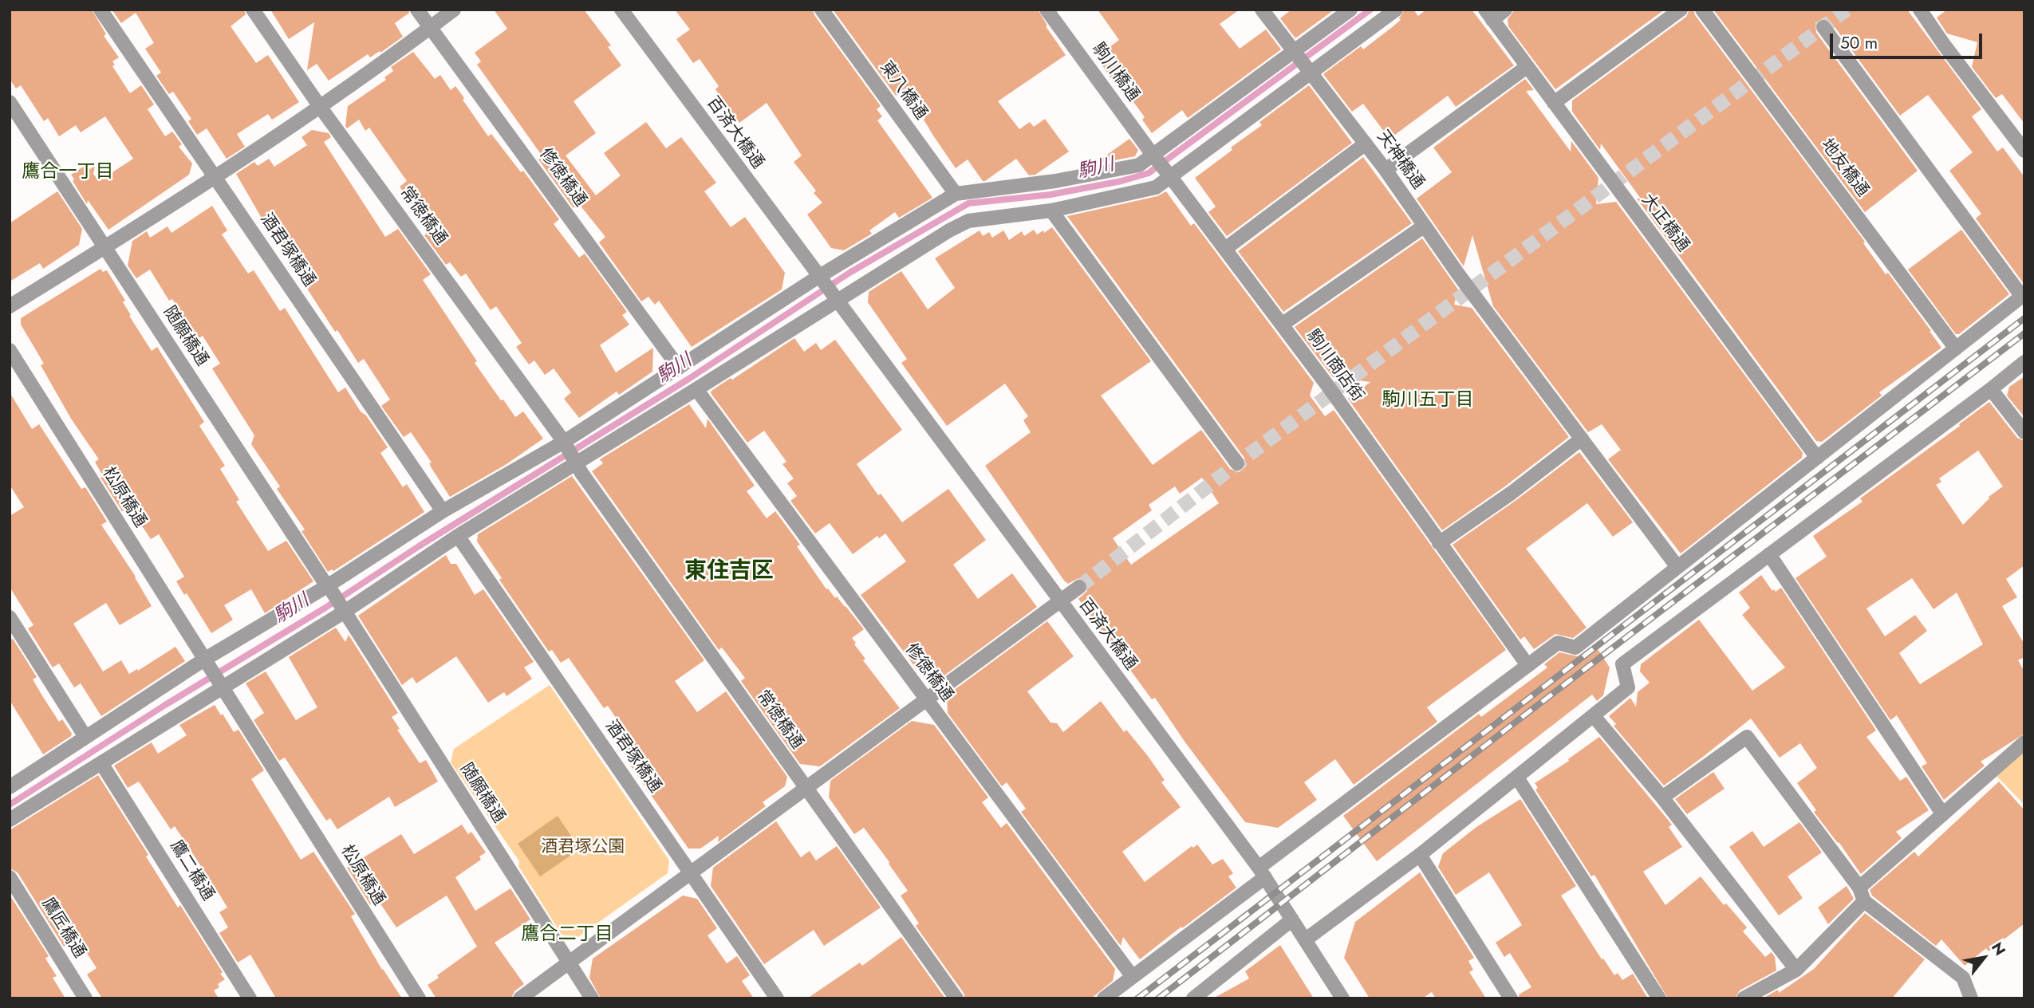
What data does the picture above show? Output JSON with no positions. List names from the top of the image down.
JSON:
{
  "streets": {
    "street": [
      "駒川橋通",
      "東八橋通",
      "百済大橋通",
      "天神橋通",
      "地友橋通",
      "修徳橋通",
      "常徳橋通",
      "大正橋通",
      "酒君塚橋通",
      "随願橋通",
      "駒川商店街",
      "松原橋通",
      "鷹二橋通",
      "鷹匠橋通"
    ]
  },
  "crossings": [
    ["駒川橋通", "駒川商店街"]
  ],
  "districts": [
    "鷹合一丁目",
    "駒川五丁目",
    "東住吉区",
    "鷹合二丁目"
  ],
  "water": ["駒川"],
  "parks": ["酒君塚公園"],
  "scale_bar": "50 m",
  "north": "top right"
}
